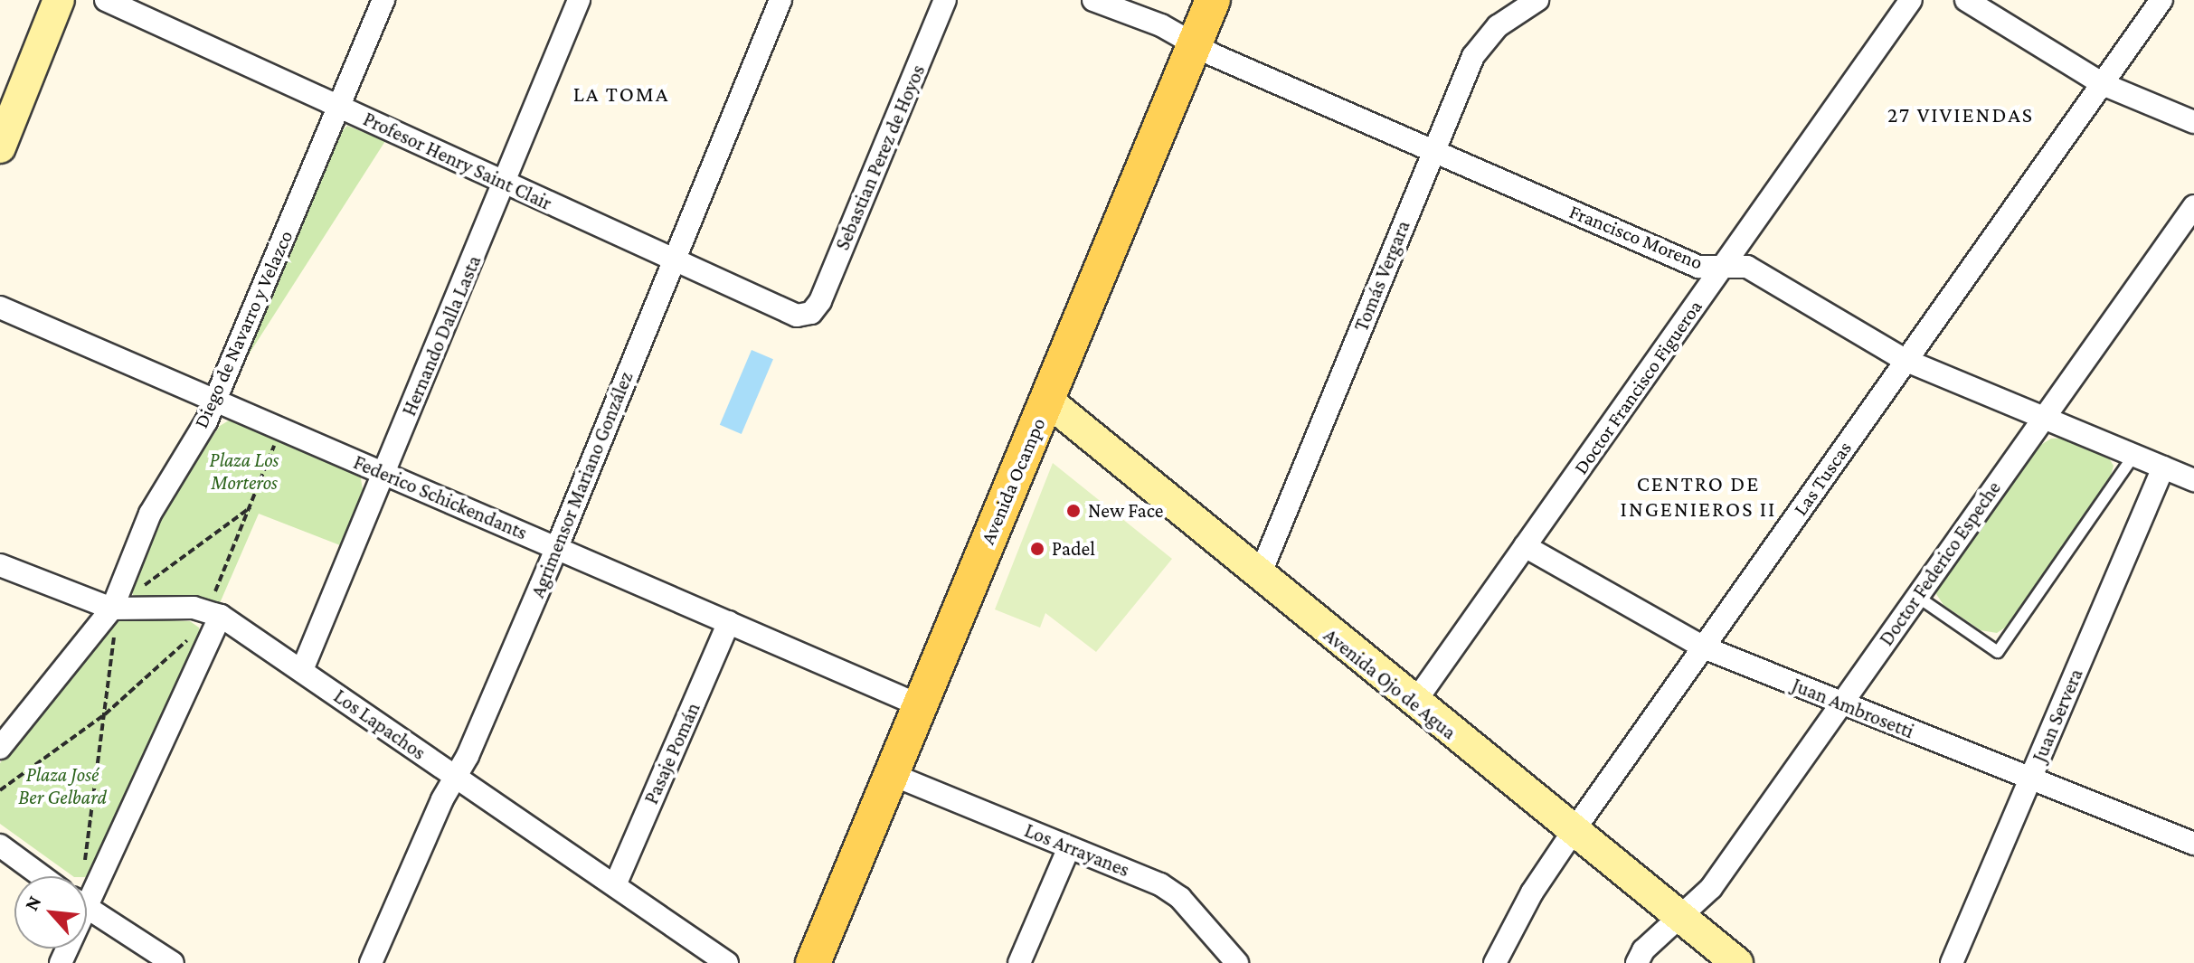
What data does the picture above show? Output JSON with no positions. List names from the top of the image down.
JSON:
{
  "streets": {
    "main road": ["Avenida Ocampo", "Avenida Ojo de Agua"],
    "street": [
      "Sebastian Perez de Hoyos",
      "Profesor Henry Saint Clair",
      "Francisco Moreno",
      "Tomás Vergara",
      "Diego de Navarro y Velazco",
      "Hernando Dalla Lasta",
      "Doctor Francisco Figueroa",
      "Las Tuscas",
      "Agrimensor Mariano González",
      "Federico Schickendants",
      "Doctor Federico Espeche",
      "Juan Ambrosetti",
      "Juan Servera",
      "Los Lapachos",
      "Pasaje Pomán",
      "Los Arrayanes"
    ]
  },
  "crossings": [
    ["Sebastian Perez de Hoyos", "Profesor Henry Saint Clair"],
    ["Profesor Henry Saint Clair", "Diego de Navarro y Velazco"],
    ["Profesor Henry Saint Clair", "Hernando Dalla Lasta"],
    ["Profesor Henry Saint Clair", "Agrimensor Mariano González"],
    ["Francisco Moreno", "Tomás Vergara"],
    ["Francisco Moreno", "Doctor Francisco Figueroa"],
    ["Francisco Moreno", "Las Tuscas"],
    ["Francisco Moreno", "Avenida Ocampo"],
    ["Francisco Moreno", "Doctor Federico Espeche"],
    ["Francisco Moreno", "Juan Servera"],
    ["Tomás Vergara", "Avenida Ojo de Agua"],
    ["Diego de Navarro y Velazco", "Federico Schickendants"],
    ["Diego de Navarro y Velazco", "Los Lapachos"],
    ["Hernando Dalla Lasta", "Federico Schickendants"],
    ["Hernando Dalla Lasta", "Los Lapachos"],
    ["Doctor Francisco Figueroa", "Avenida Ojo de Agua"],
    ["Doctor Francisco Figueroa", "Juan Ambrosetti"],
    ["Las Tuscas", "Avenida Ojo de Agua"],
    ["Las Tuscas", "Juan Ambrosetti"],
    ["Avenida Ocampo", "Federico Schickendants"],
    ["Avenida Ocampo", "Avenida Ojo de Agua"],
    ["Avenida Ocampo", "Los Arrayanes"],
    ["Agrimensor Mariano González", "Federico Schickendants"],
    ["Agrimensor Mariano González", "Los Lapachos"],
    ["Federico Schickendants", "Pasaje Pomán"],
    ["Doctor Federico Espeche", "Avenida Ojo de Agua"],
    ["Doctor Federico Espeche", "Juan Ambrosetti"],
    ["Juan Ambrosetti", "Juan Servera"],
    ["Los Lapachos", "Pasaje Pomán"]
  ],
  "districts": ["LA TOMA", "27 VIVIENDAS", "CENTRO DE INGENIEROS II"],
  "parks": ["Plaza Los Morteros", "Plaza José Ber Gelbard"],
  "places": ["New Face", "Padel"],
  "north": "top left"
}
